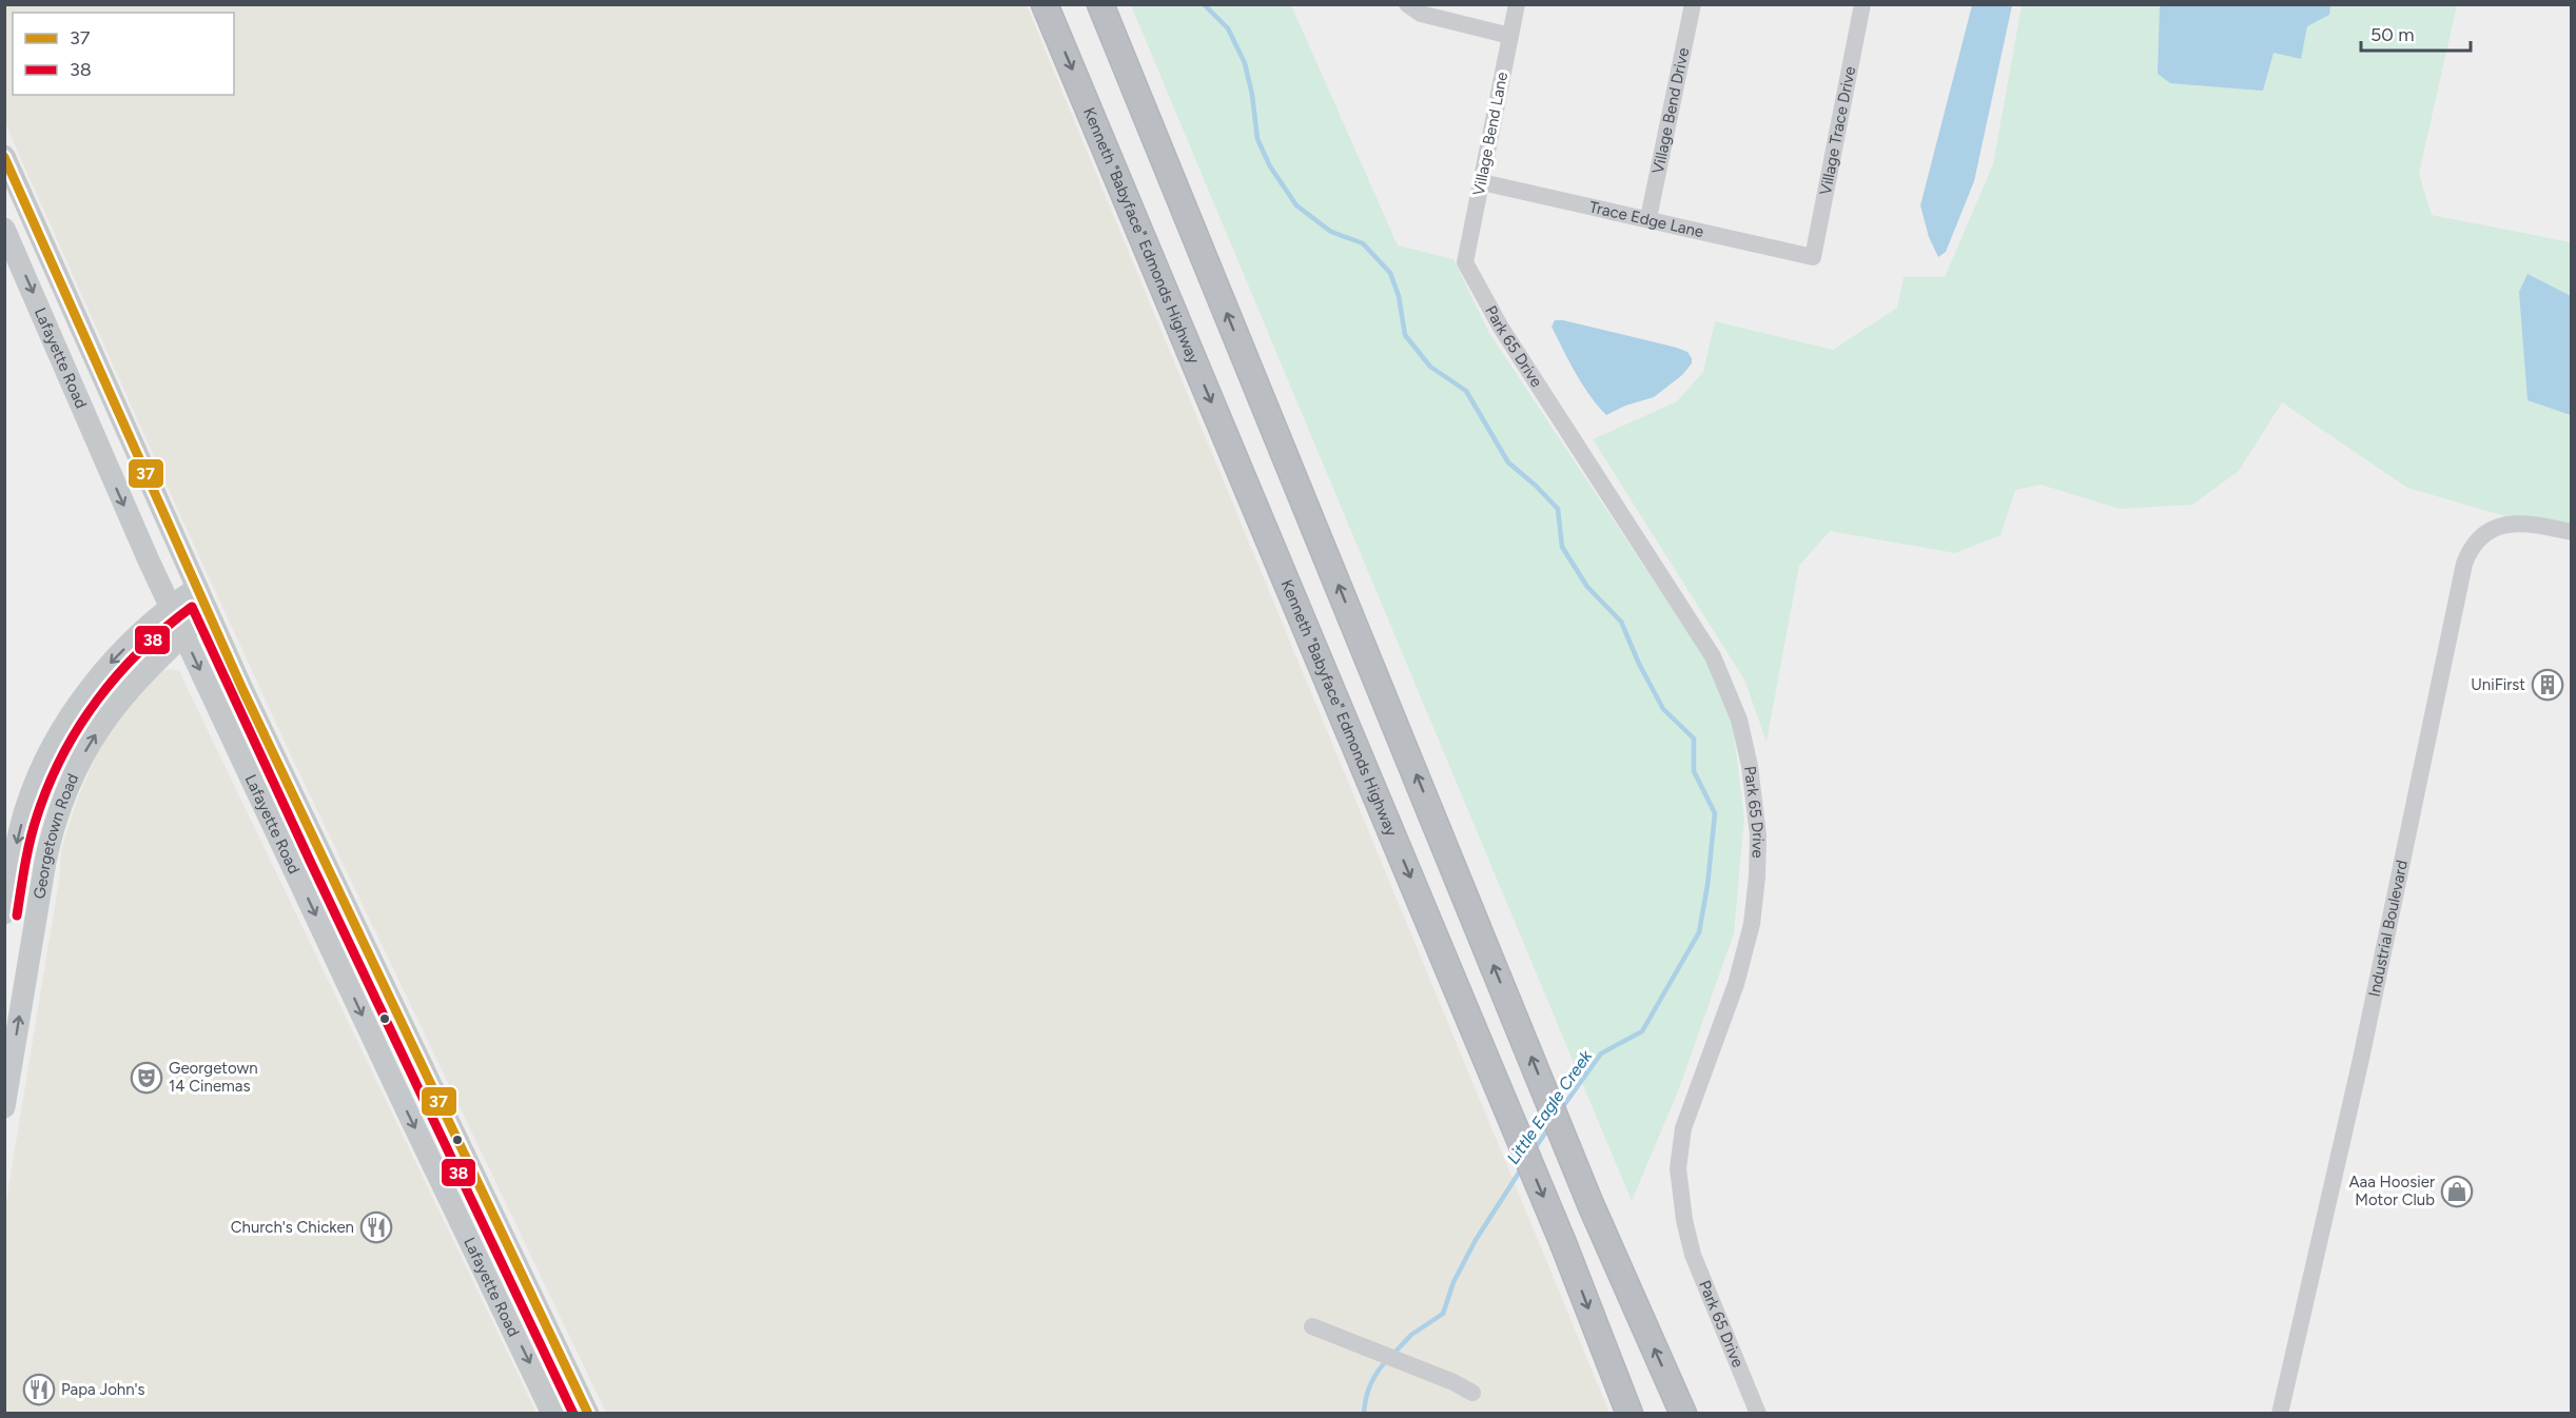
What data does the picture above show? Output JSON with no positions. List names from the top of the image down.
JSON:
{
  "streets": {
    "highway": ["Kenneth \"Babyface\" Edmonds Highway"],
    "main road": ["Lafayette Road", "Georgetown Road"],
    "street": [
      "Village Bend Drive",
      "Village Trace Drive",
      "Village Bend Lane",
      "Trace Edge Lane",
      "Park 65 Drive",
      "Industrial Boulevard"
    ]
  },
  "crossings": [
    ["Village Bend Drive", "Trace Edge Lane"],
    ["Village Trace Drive", "Trace Edge Lane"],
    ["Village Bend Lane", "Trace Edge Lane"],
    ["Village Bend Lane", "Park 65 Drive"],
    ["Lafayette Road", "Georgetown Road"]
  ],
  "water": ["Little Eagle Creek"],
  "places": {
    "building": ["UniFirst"],
    "theatre": ["Georgetown 14 Cinemas"],
    "shop": ["Aaa Hoosier Motor Club"],
    "restaurant": ["Church's Chicken", "Papa John's"]
  },
  "lines": ["transit line 37", "transit line 38"],
  "legend": ["37", "38"],
  "scale_bar": "50 m"
}
